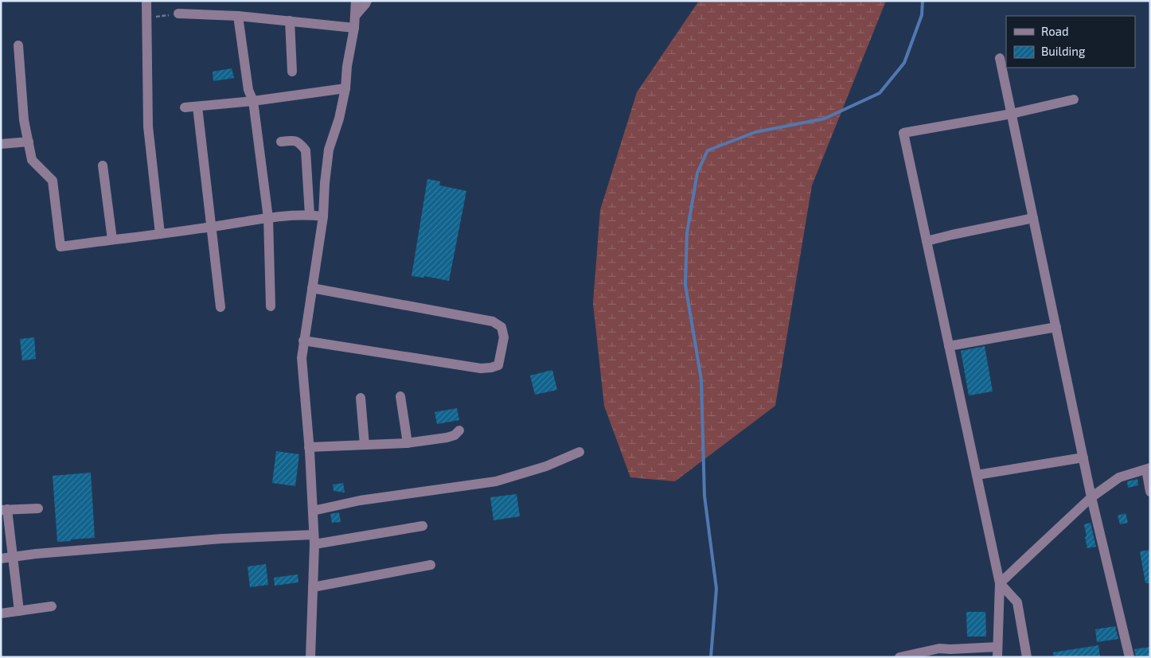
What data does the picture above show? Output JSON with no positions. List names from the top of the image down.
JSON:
{
  "legend": ["Road", "Building"]
}
